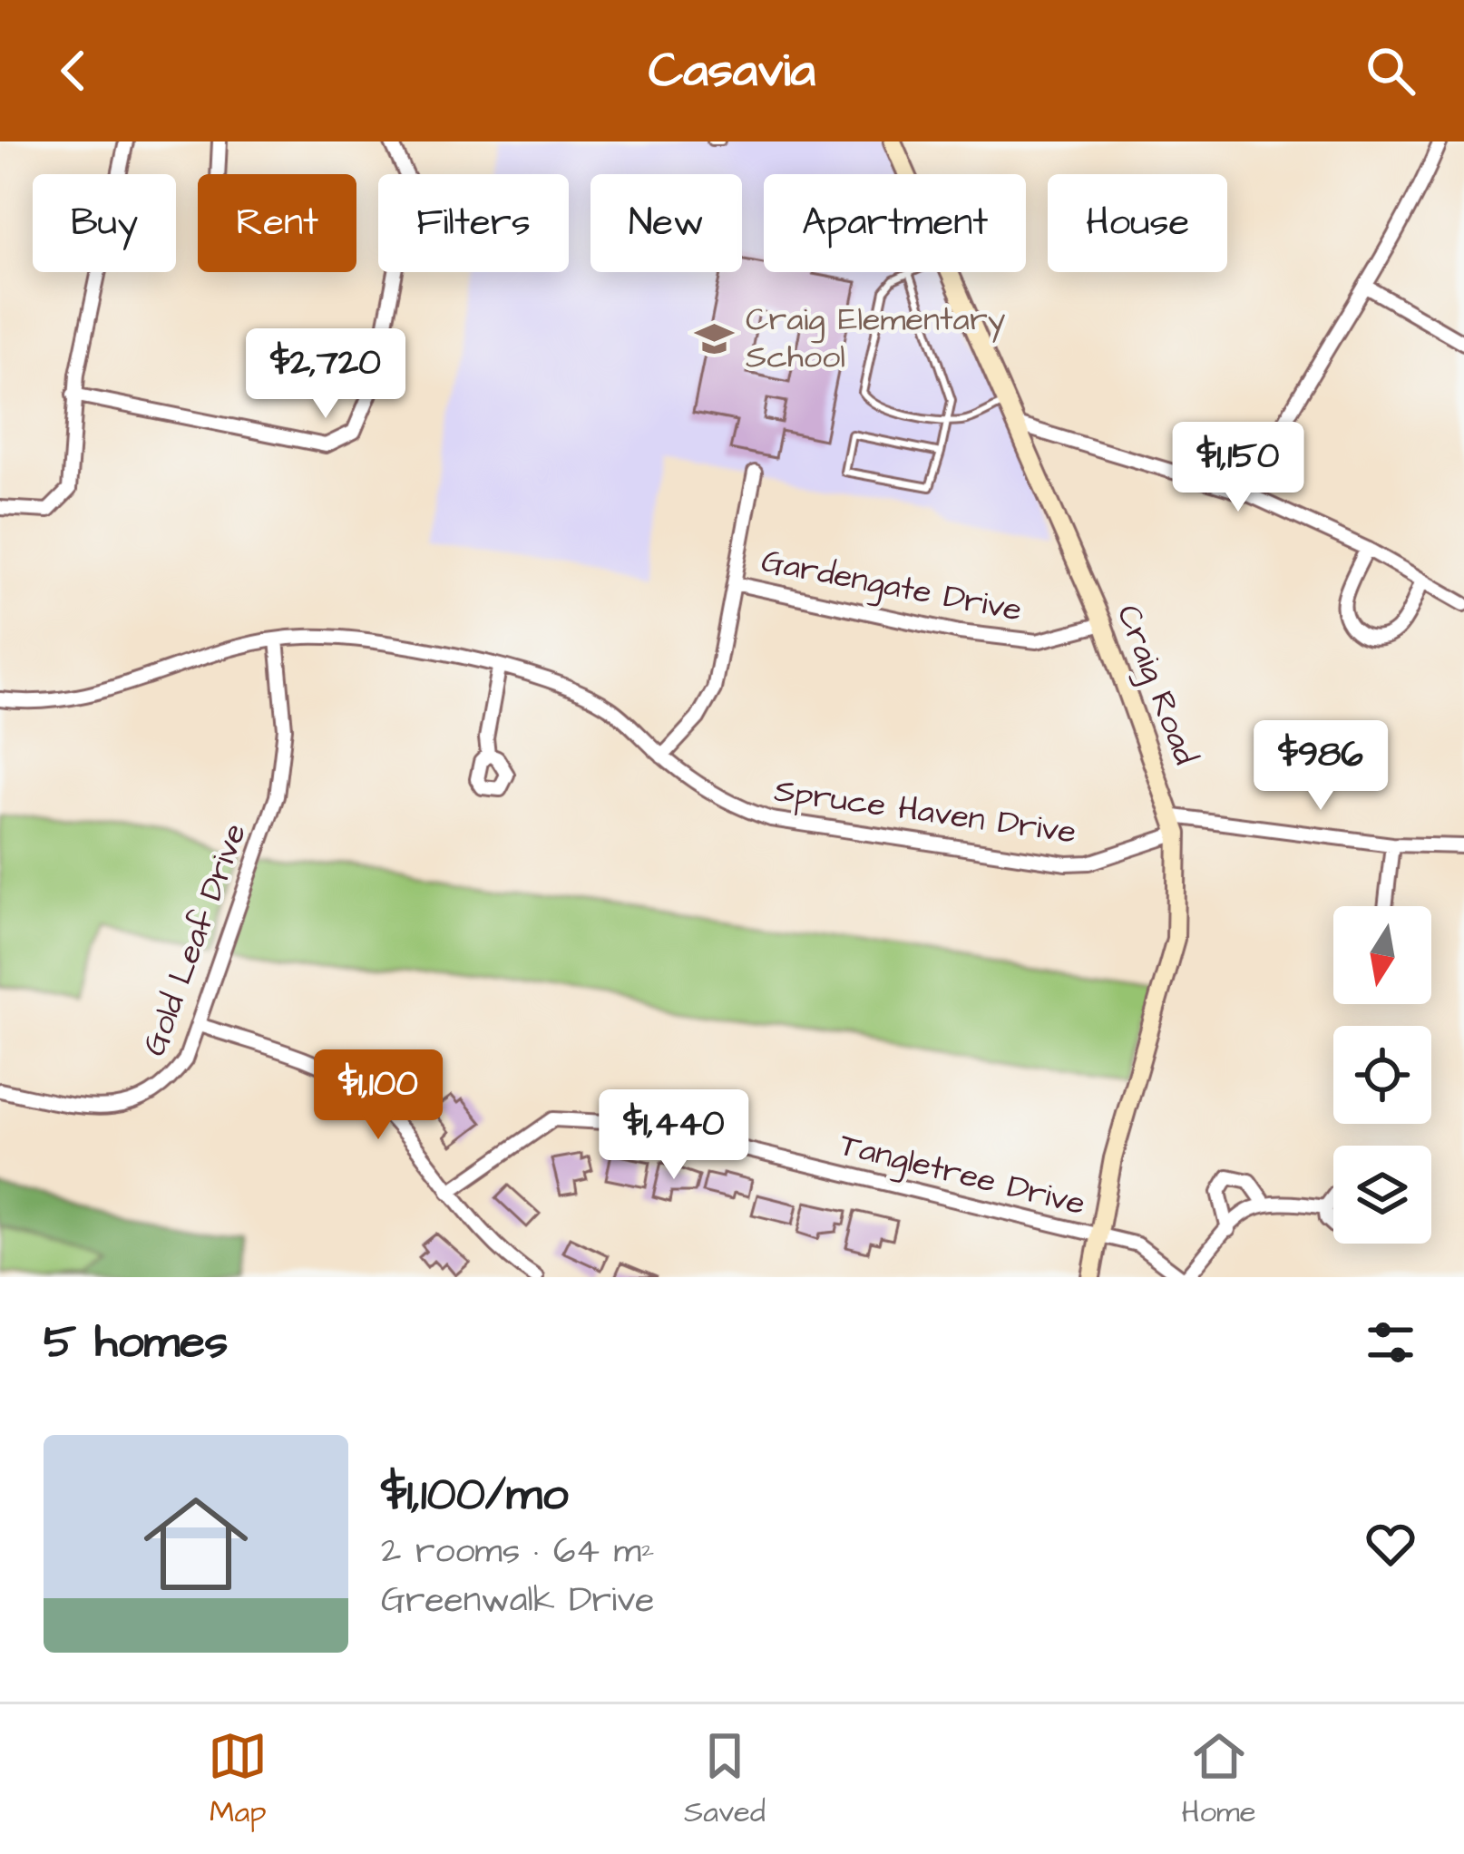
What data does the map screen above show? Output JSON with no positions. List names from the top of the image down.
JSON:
{
  "streets": {
    "main road": ["Craig Road"],
    "street": [
      "Gardengate Drive",
      "Spruce Haven Drive",
      "Gold Leaf Drive",
      "Tangletree Drive"
    ]
  },
  "crossings": [
    ["Gardengate Drive", "Craig Road"],
    ["Craig Road", "Spruce Haven Drive"],
    ["Craig Road", "Tangletree Drive"],
    ["Spruce Haven Drive", "Gold Leaf Drive"]
  ],
  "places": {
    "school or university": ["Craig Elementary School"]
  },
  "north": "bottom",
  "page": {
    "header": "Casavia",
    "chip": [
      "Buy",
      "Rent",
      "Filters",
      "New",
      "Apartment",
      "House"
    ],
    "price": [
      "$2,720",
      "$1,150",
      "$986",
      "$1,100",
      "$1,440"
    ],
    "heading": "5 homes",
    "list": [
      {
        "name": "$1,100/mo",
        "note": "2 rooms · 64 m² · Greenwalk Drive"
      }
    ],
    "tabs": ["Map", "Saved", "Home"]
  }
}
